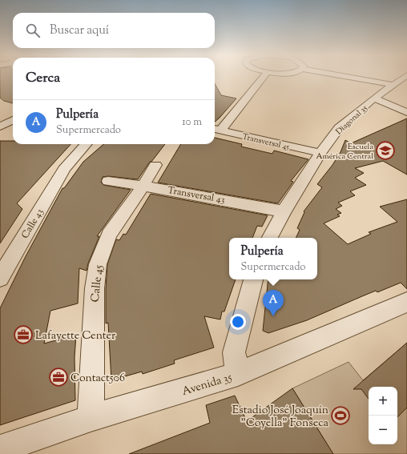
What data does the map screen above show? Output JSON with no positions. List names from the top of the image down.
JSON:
{
  "streets": {
    "street": [
      "Diagonal 35",
      "Transversal 45",
      "Transversal 43",
      "Calle 43",
      "Calle 45",
      "Avenida 35"
    ]
  },
  "crossings": [
    ["Diagonal 35", "Transversal 45"],
    ["Diagonal 35", "Transversal 43"],
    ["Transversal 43", "Calle 45"],
    ["Calle 45", "Avenida 35"]
  ],
  "places": {
    "school or university": ["Escuela América Central"],
    "office": ["Lafayette Center", "Contact506"],
    "sports": ["Estadio José Joaquín \"Coyella\" Fonseca"]
  },
  "page": {
    "search": "Buscar aquí",
    "heading": "Cerca",
    "list": [
      {
        "mark": "A",
        "name": "Pulpería",
        "note": "Supermercado",
        "value": "10 m"
      }
    ],
    "popup": ["Pulpería", "Supermercado"],
    "pins": "A",
    "map_buttons": ["+", "−"]
  }
}
